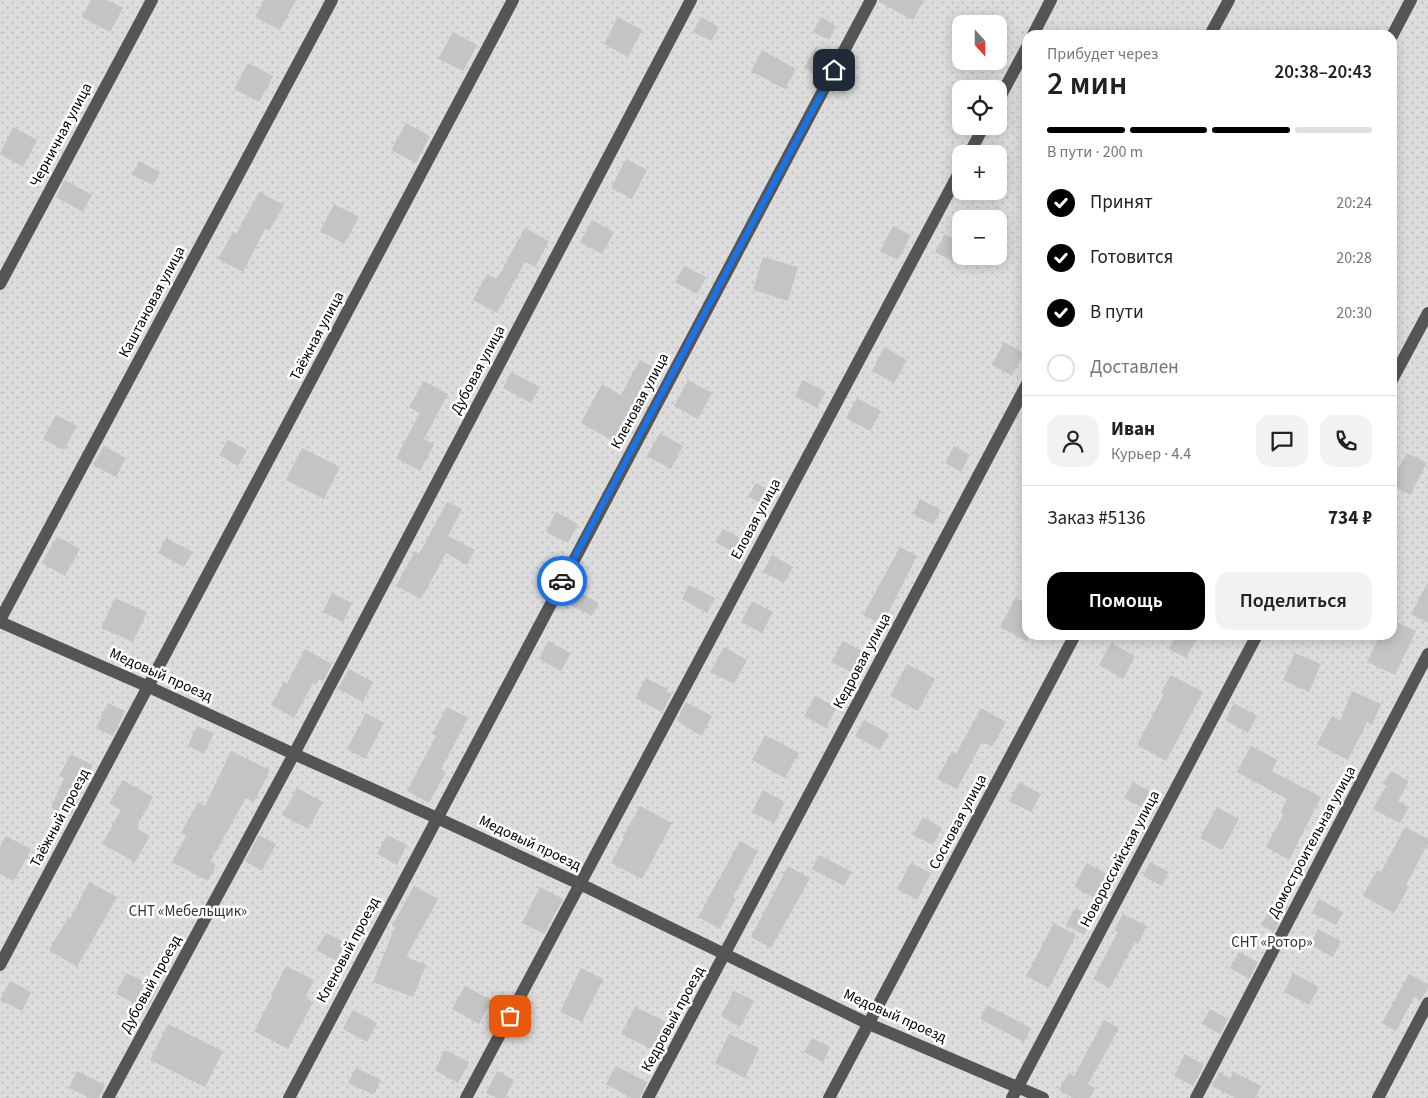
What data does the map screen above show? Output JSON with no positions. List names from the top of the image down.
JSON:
{
  "streets": {
    "street": [
      "Черничная улица",
      "Каштановая улица",
      "Таёжная улица",
      "Дубовая улица",
      "Кленовая улица",
      "Еловая улица",
      "Кедровая улица",
      "Медовый проезд",
      "Таёжный проезд",
      "Сосновая улица",
      "Домостроительная улица",
      "Новороссийская улица",
      "Кленовый проезд",
      "Дубовый проезд",
      "Кедровый проезд"
    ]
  },
  "crossings": [
    ["Каштановая улица", "Медовый проезд"],
    ["Таёжная улица", "Медовый проезд"],
    ["Таёжная улица", "Таёжный проезд"],
    ["Дубовая улица", "Медовый проезд"],
    ["Дубовая улица", "Дубовый проезд"],
    ["Кленовая улица", "Медовый проезд"],
    ["Кленовая улица", "Кленовый проезд"],
    ["Еловая улица", "Медовый проезд"],
    ["Кедровая улица", "Медовый проезд"],
    ["Кедровая улица", "Кедровый проезд"],
    ["Медовый проезд", "Таёжный проезд"],
    ["Медовый проезд", "Сосновая улица"],
    ["Медовый проезд", "Новороссийская улица"],
    ["Медовый проезд", "Кленовый проезд"],
    ["Медовый проезд", "Дубовый проезд"],
    ["Медовый проезд", "Кедровый проезд"]
  ],
  "parks": ["СНТ «Мебельщик»", "СНТ «Ротор»"],
  "north": "bottom",
  "page": {
    "map_buttons": ["+", "−"],
    "heading": ["2 мин", "Прибудет через", "20:38–20:43"],
    "panel": [
      "Иван",
      "Курьер · 4.4",
      "Заказ #5136",
      "734 ₽"
    ],
    "bar": "В пути · 200 m",
    "list": [
      ["Принят", "20:24"],
      ["Готовится", "20:28"],
      ["В пути", "20:30"],
      "Доставлен"
    ],
    "buttons": ["Помощь", "Поделиться"]
  }
}
